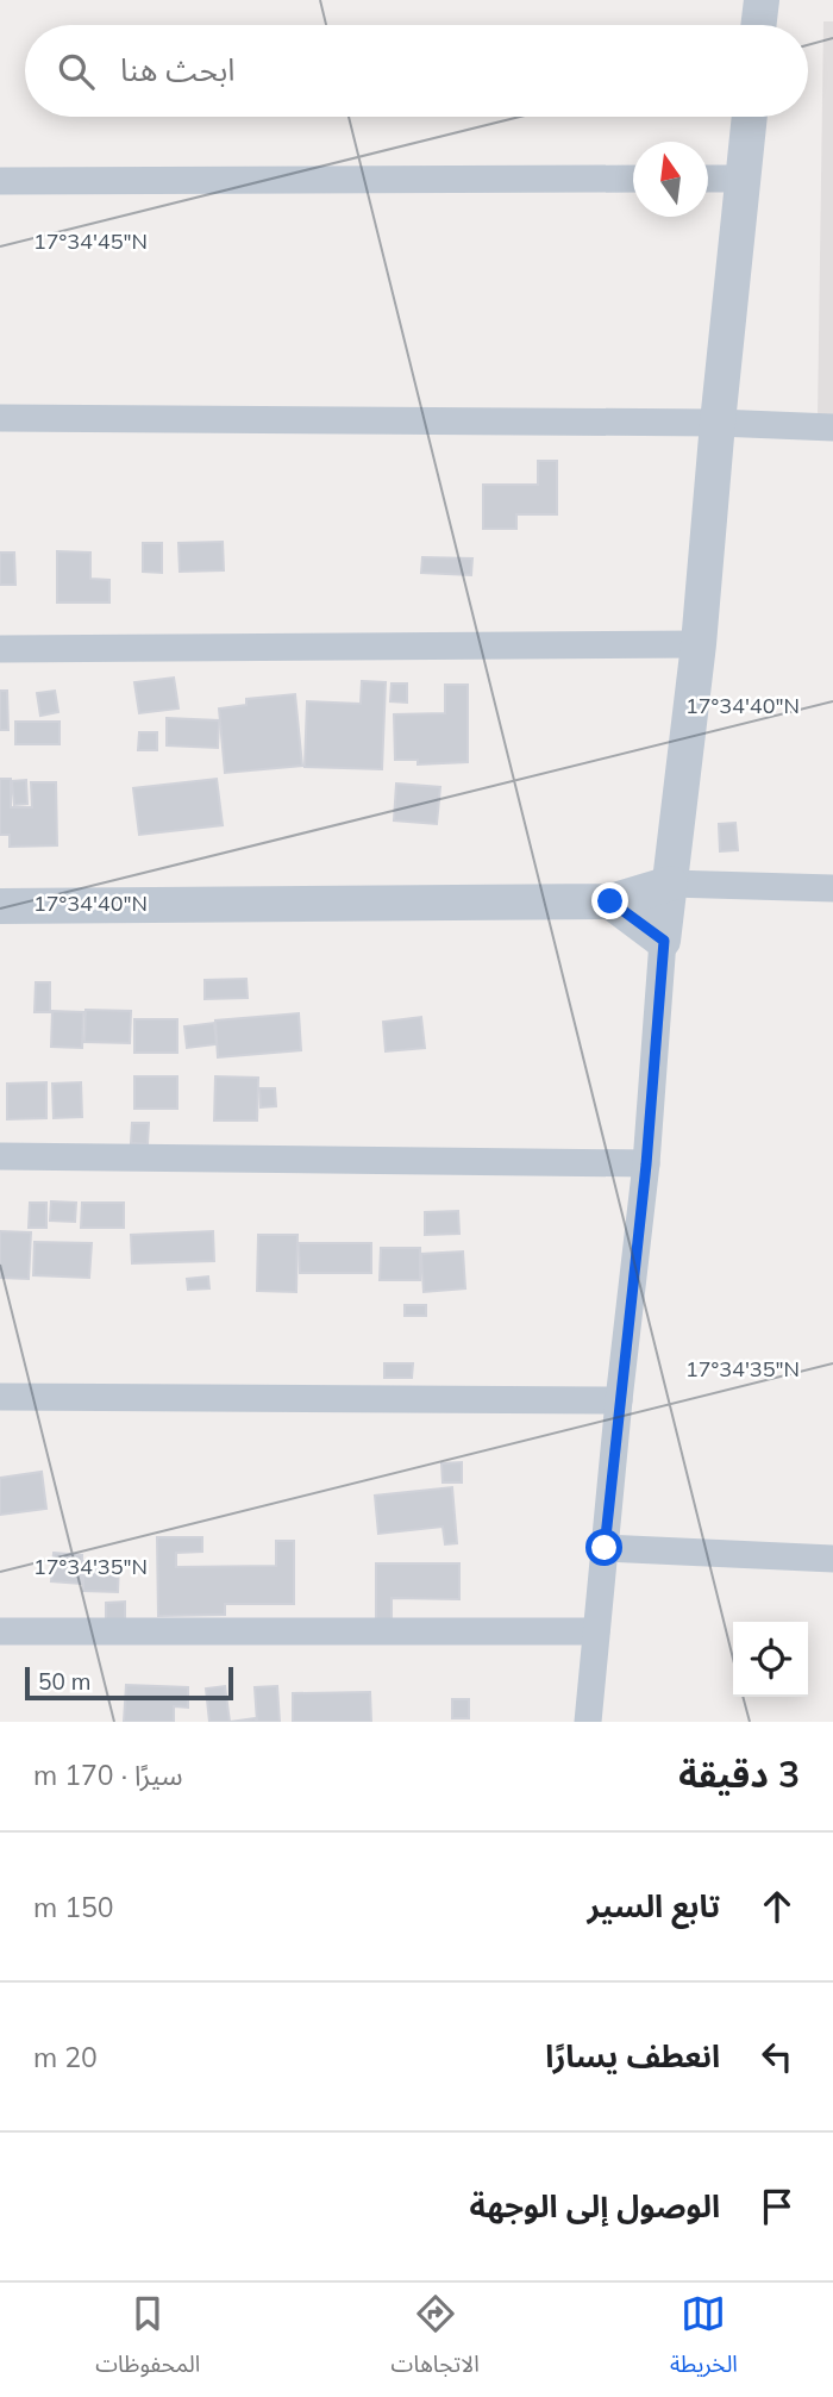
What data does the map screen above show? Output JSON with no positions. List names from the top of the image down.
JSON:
{
  "scale_bar": "50 m",
  "north": "top",
  "page": {
    "search": "ابحث هنا",
    "scale": "50 m",
    "heading": ["3 دقيقة", "سيرًا · 170 m"],
    "list": [
      ["تابع السير", "150 m"],
      ["انعطف يسارًا", "20 m"],
      "الوصول إلى الوجهة"
    ],
    "nav": ["الخريطة", "الاتجاهات", "المحفوظات"]
  },
  "coordinates": ["17°34'45\"N", "17°34'40\"N", "17°34'35\"N"]
}
